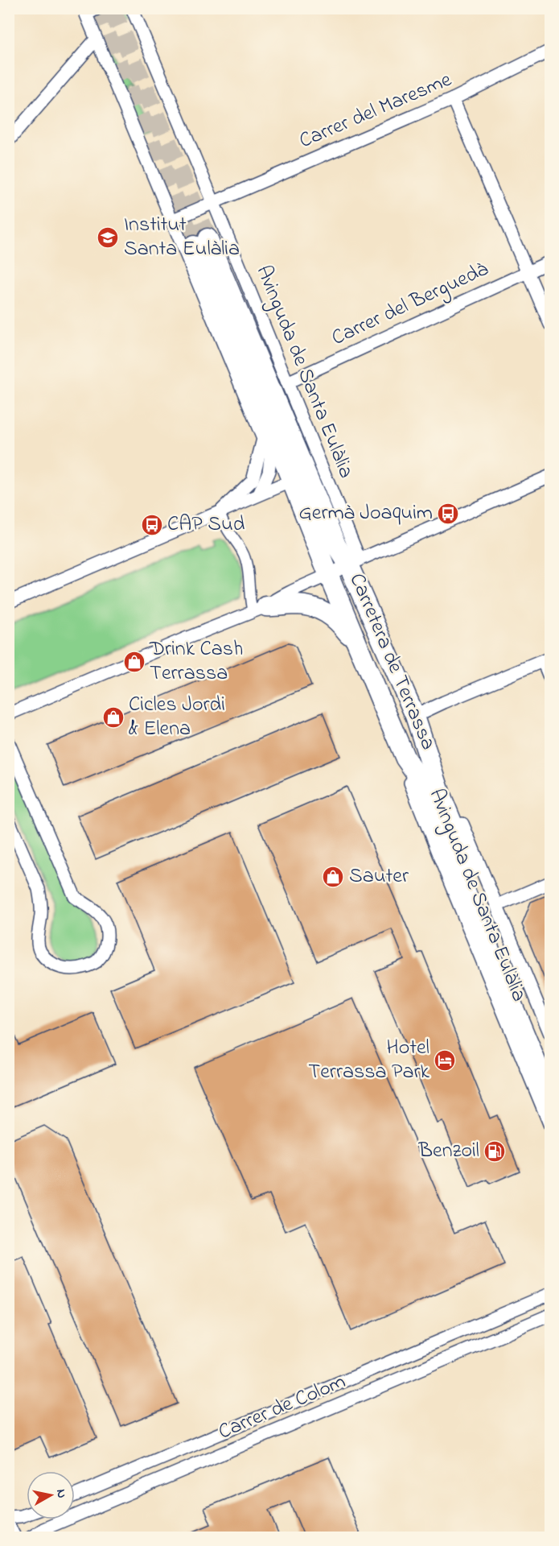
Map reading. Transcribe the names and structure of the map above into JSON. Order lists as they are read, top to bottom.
{
  "streets": {
    "main road": ["Carretera de Terrassa"],
    "street": [
      "Carrer del Maresme",
      "Carrer del Berguedà",
      "Avinguda de Santa Eulàlia",
      "Carrer de Colom"
    ]
  },
  "crossings": [
    ["Carrer del Maresme", "Avinguda de Santa Eulàlia"],
    ["Carrer del Berguedà", "Avinguda de Santa Eulàlia"],
    ["Avinguda de Santa Eulàlia", "Carretera de Terrassa"]
  ],
  "places": {
    "school or university": ["Institut Santa Eulàlia"],
    "bus stop": ["Germà Joaquim", "CAP Sud"],
    "shop": ["Drink Cash Terrassa", "Cicles Jordi & Elena", "Sauter"],
    "hotel": ["Hotel Terrassa Park"],
    "fuel station": ["Benzoil"]
  },
  "north": "right"
}
